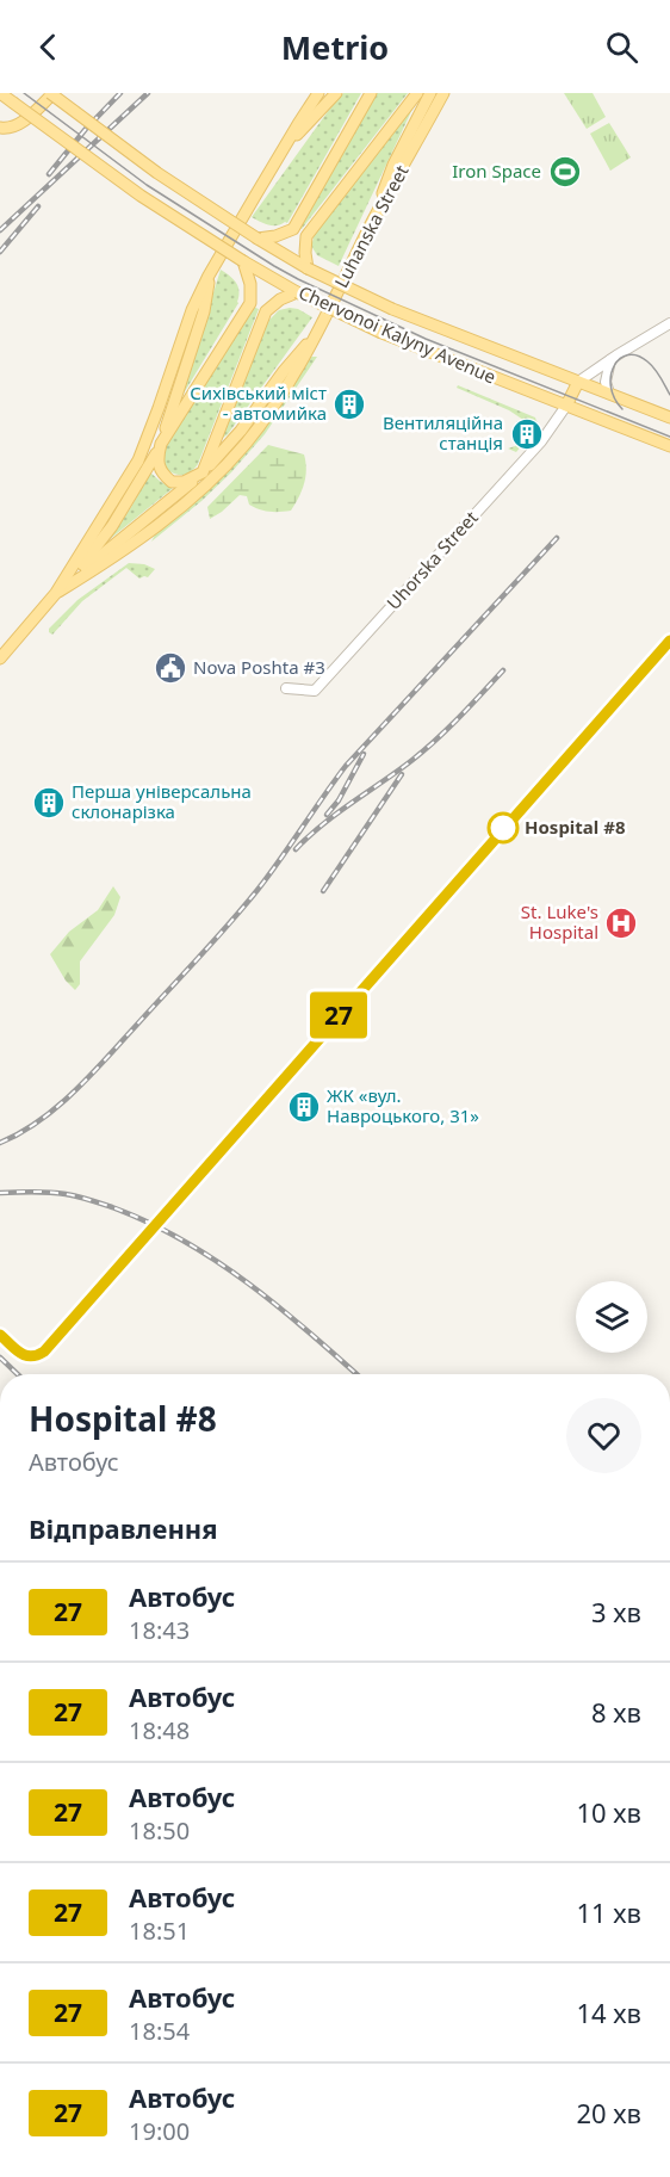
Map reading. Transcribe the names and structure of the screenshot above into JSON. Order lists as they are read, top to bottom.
{
  "streets": {
    "main road": ["Luhanska Street", "Chervonoi Kalyny Avenue"],
    "street": ["Uhorska Street"]
  },
  "crossings": [
    ["Chervonoi Kalyny Avenue", "Uhorska Street"]
  ],
  "places": {
    "sports": ["Iron Space"],
    "building": [
      "Сихівський міст - автомийка",
      "Вентиляційна станція",
      "Перша універсальна склонарізка",
      "ЖК «вул. Навроцького, 31»"
    ],
    "public building": ["Nova Poshta #3"],
    "other": ["Hospital #8"],
    "hospital": ["St. Luke's Hospital"]
  },
  "lines": ["bus line 27"],
  "page": {
    "header": "Metrio",
    "on_map": "27",
    "heading": [
      ["Hospital #8", "Автобус"],
      "Відправлення"
    ],
    "list": [
      {
        "mark": "27",
        "name": "Автобус",
        "note": "18:43",
        "value": "3 хв"
      },
      {
        "mark": "27",
        "name": "Автобус",
        "note": "18:48",
        "value": "8 хв"
      },
      {
        "mark": "27",
        "name": "Автобус",
        "note": "18:50",
        "value": "10 хв"
      },
      {
        "mark": "27",
        "name": "Автобус",
        "note": "18:51",
        "value": "11 хв"
      },
      {
        "mark": "27",
        "name": "Автобус",
        "note": "18:54",
        "value": "14 хв"
      },
      {
        "mark": "27",
        "name": "Автобус",
        "note": "19:00",
        "value": "20 хв"
      }
    ]
  }
}
